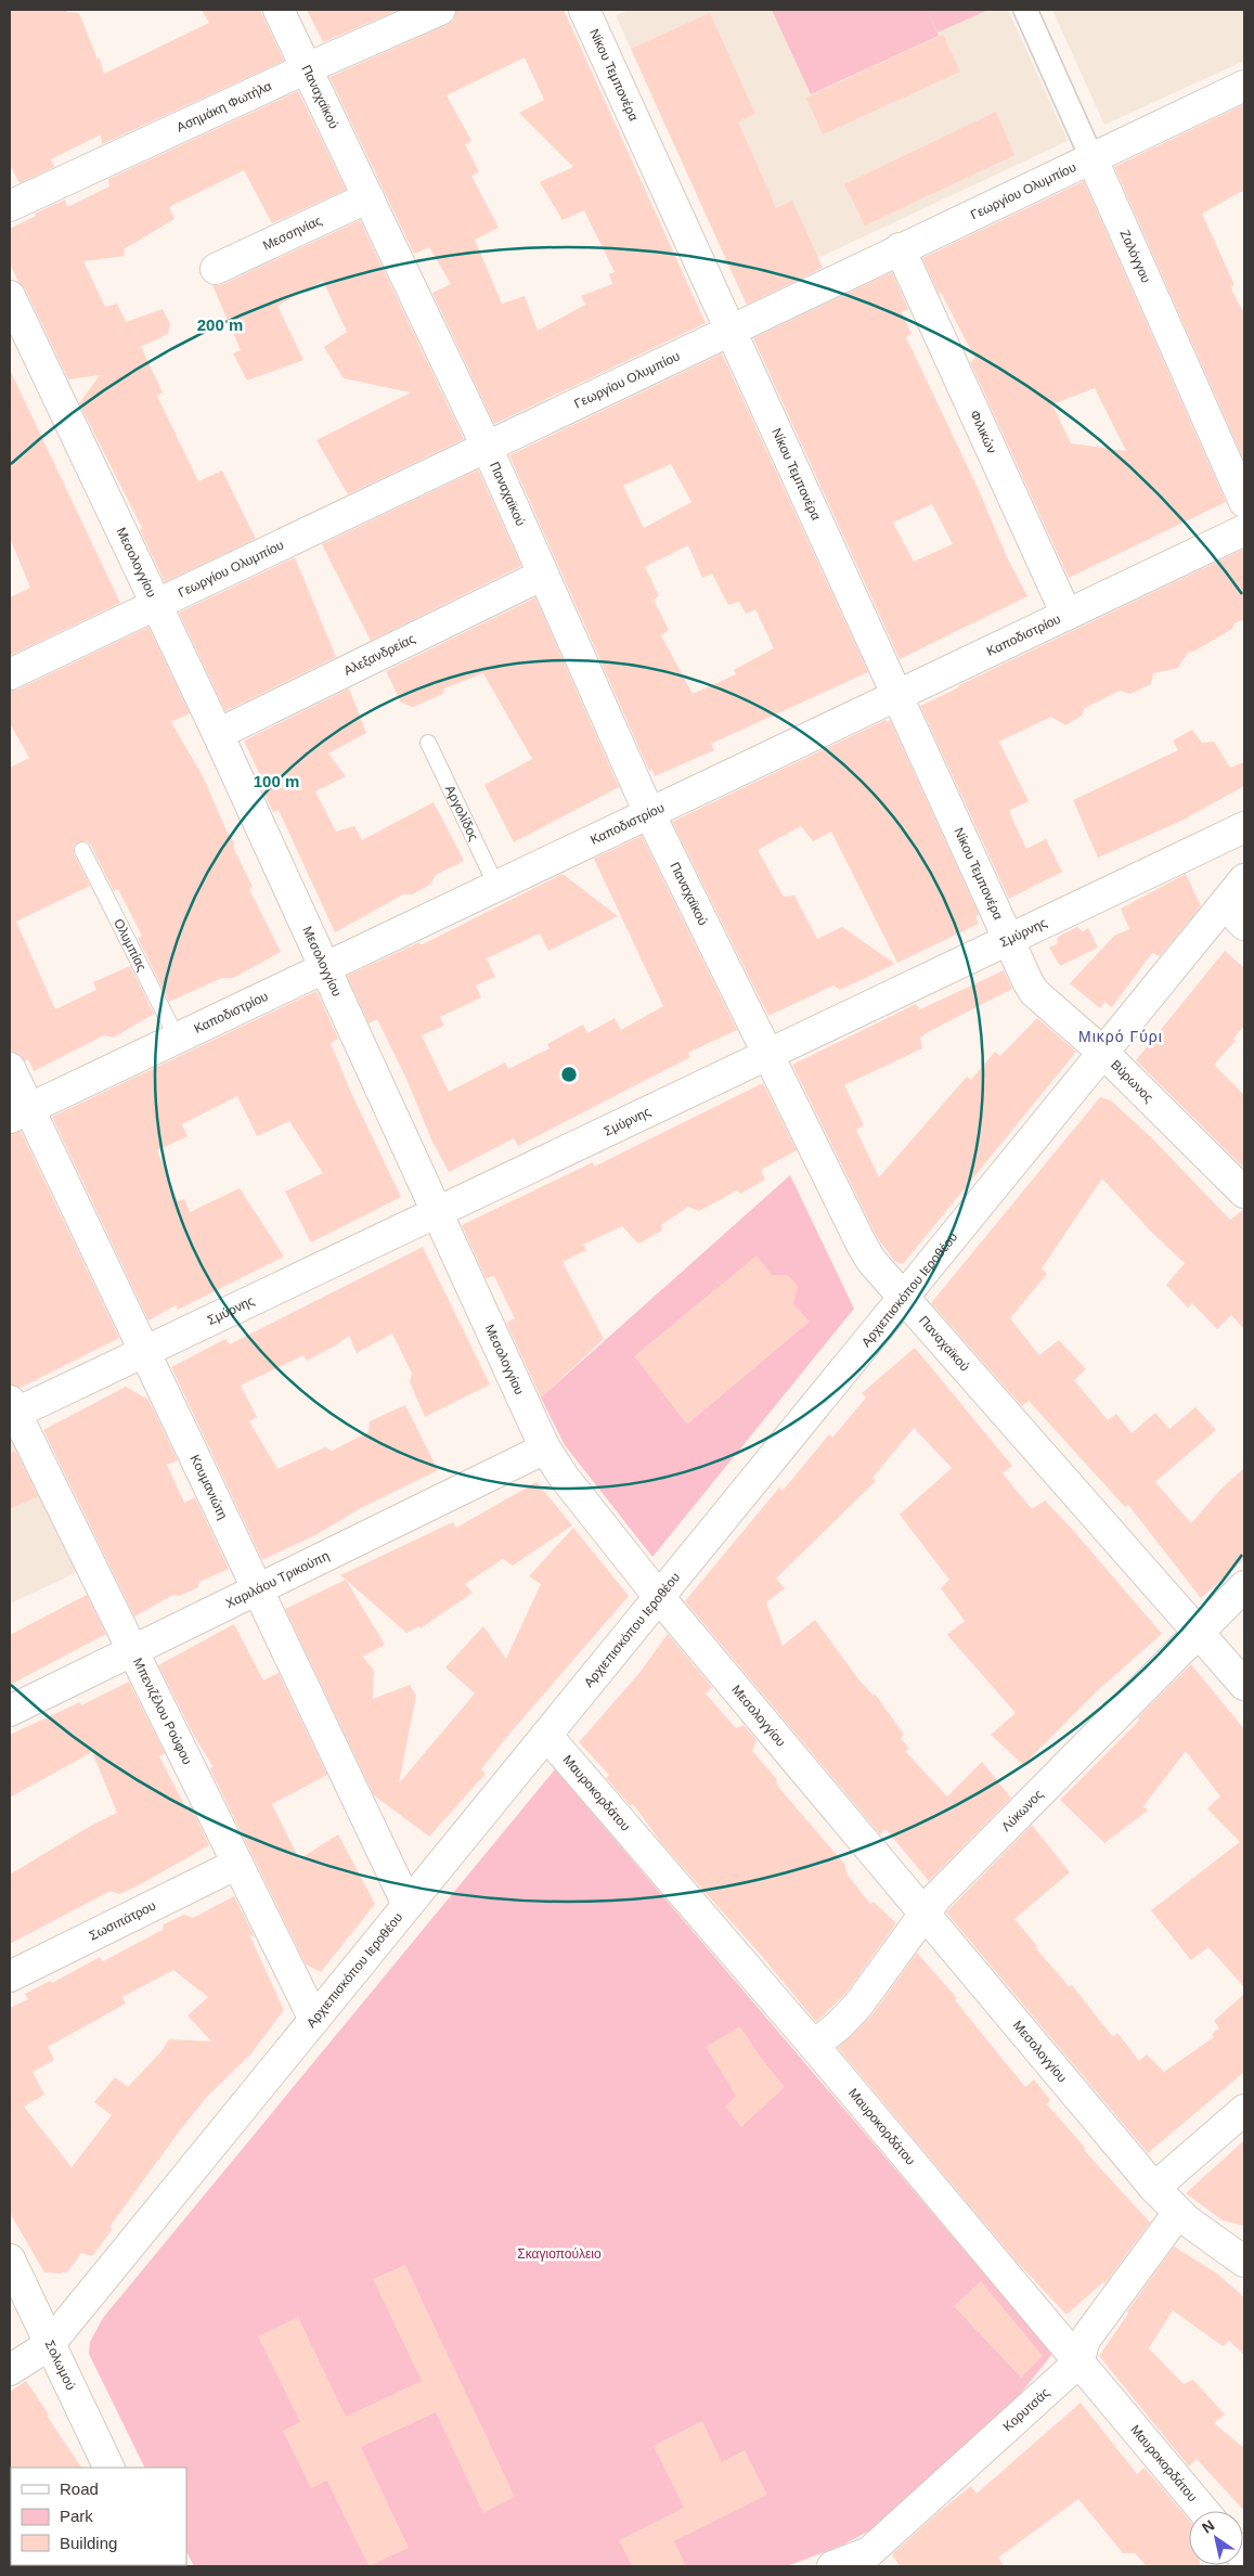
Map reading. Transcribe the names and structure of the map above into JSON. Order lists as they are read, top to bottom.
{
  "streets": {
    "street": [
      "Νίκου Τεμπονέρα",
      "Παναχαϊκού",
      "Ασημάκη Φωτήλα",
      "Γεωργίου Ολυμπίου",
      "Μεσσηνίας",
      "Ζαλόγγου",
      "Φιλικών",
      "Μεσολογγίου",
      "Καποδιστρίου",
      "Αλεξανδρείας",
      "Σμύρνης",
      "Βύρωνος",
      "Αρχιεπισκόπου Ιεροθέου",
      "Κουμανιώτη",
      "Χαριλάου Τρικούπη",
      "Μπενιζέλου Ρούφου",
      "Μαυροκορδάτου",
      "Λύκωνος",
      "Σωσιπάτρου",
      "Σολωμού",
      "Κορυτσάς"
    ],
    "lane": ["Αργολίδος", "Ολυμπίας"]
  },
  "crossings": [
    ["Νίκου Τεμπονέρα", "Γεωργίου Ολυμπίου"],
    ["Νίκου Τεμπονέρα", "Καποδιστρίου"],
    ["Νίκου Τεμπονέρα", "Σμύρνης"],
    ["Νίκου Τεμπονέρα", "Βύρωνος"],
    ["Παναχαϊκού", "Ασημάκη Φωτήλα"],
    ["Παναχαϊκού", "Γεωργίου Ολυμπίου"],
    ["Παναχαϊκού", "Μεσσηνίας"],
    ["Παναχαϊκού", "Καποδιστρίου"],
    ["Παναχαϊκού", "Αλεξανδρείας"],
    ["Παναχαϊκού", "Σμύρνης"],
    ["Παναχαϊκού", "Αρχιεπισκόπου Ιεροθέου"],
    ["Παναχαϊκού", "Λύκωνος"],
    ["Γεωργίου Ολυμπίου", "Ζαλόγγου"],
    ["Γεωργίου Ολυμπίου", "Φιλικών"],
    ["Γεωργίου Ολυμπίου", "Μεσολογγίου"],
    ["Φιλικών", "Καποδιστρίου"],
    ["Μεσολογγίου", "Καποδιστρίου"],
    ["Μεσολογγίου", "Αλεξανδρείας"],
    ["Μεσολογγίου", "Σμύρνης"],
    ["Μεσολογγίου", "Αρχιεπισκόπου Ιεροθέου"],
    ["Μεσολογγίου", "Χαριλάου Τρικούπη"],
    ["Μεσολογγίου", "Λύκωνος"],
    ["Καποδιστρίου", "Αργολίδος"],
    ["Καποδιστρίου", "Ολυμπίας"],
    ["Καποδιστρίου", "Κουμανιώτη"],
    ["Σμύρνης", "Βύρωνος"],
    ["Σμύρνης", "Κουμανιώτη"],
    ["Σμύρνης", "Μπενιζέλου Ρούφου"],
    ["Βύρωνος", "Αρχιεπισκόπου Ιεροθέου"],
    ["Αρχιεπισκόπου Ιεροθέου", "Κουμανιώτη"],
    ["Αρχιεπισκόπου Ιεροθέου", "Μπενιζέλου Ρούφου"],
    ["Αρχιεπισκόπου Ιεροθέου", "Μαυροκορδάτου"],
    ["Αρχιεπισκόπου Ιεροθέου", "Σολωμού"],
    ["Κουμανιώτη", "Χαριλάου Τρικούπη"],
    ["Χαριλάου Τρικούπη", "Μπενιζέλου Ρούφου"],
    ["Μπενιζέλου Ρούφου", "Σωσιπάτρου"],
    ["Μαυροκορδάτου", "Λύκωνος"],
    ["Μαυροκορδάτου", "Κορυτσάς"]
  ],
  "districts": ["Μικρό Γύρι"],
  "parks": ["Σκαγιοπούλειο"],
  "legend": ["Road", "Park", "Building"],
  "north": "top left",
  "rings": ["200 m", "100 m"]
}
